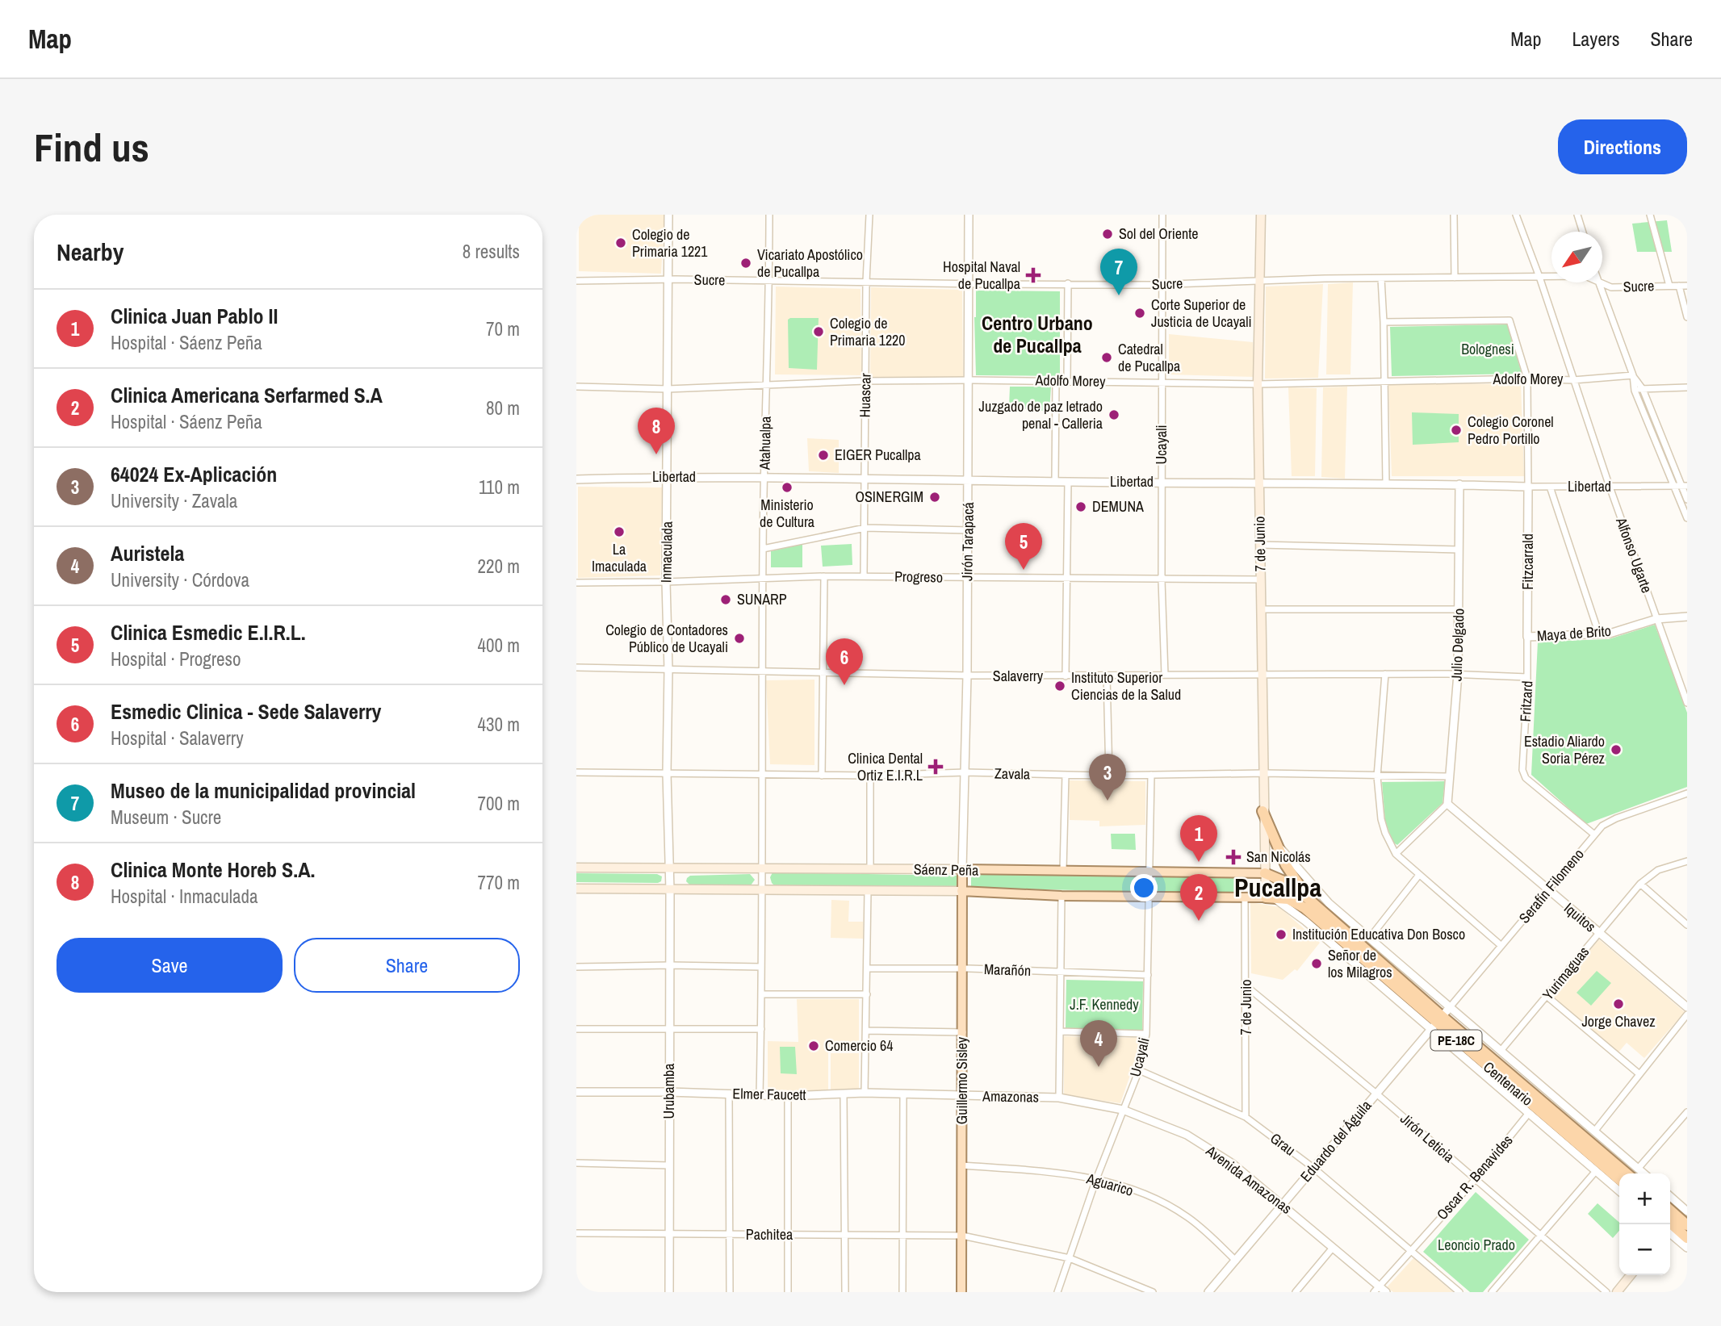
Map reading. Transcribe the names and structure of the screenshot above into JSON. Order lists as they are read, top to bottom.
{
  "streets": {
    "highway": ["Sáenz Peña", "PE-18C", "Centenario"],
    "main road": ["7 de Junio", "Guillermo Sisley"],
    "street": [
      "Sucre",
      "Adolfo Morey",
      "Huascar",
      "Atahualpa",
      "Ucayali",
      "Libertad",
      "Jirón Tarapacá",
      "Inmaculada",
      "Alfonso Ugarte",
      "Fitzcarrald",
      "Progreso",
      "Maya de Brito",
      "Julio Delgado",
      "Salaverry",
      "Fritzard",
      "Zavala",
      "Serafín Filomeno",
      "Iquitos",
      "Marañón",
      "Yurimaguas",
      "Urubamba",
      "Elmer Faucett",
      "Amazonas",
      "Jirón Leticia",
      "Eduardo del Águila",
      "Grau",
      "Oscar R. Benavides",
      "Avenida Amazonas",
      "Aguarico",
      "Pachitea"
    ]
  },
  "crossings": [
    ["Sucre", "Huascar"],
    ["Sucre", "Atahualpa"],
    ["Sucre", "Ucayali"],
    ["Sucre", "Jirón Tarapacá"],
    ["Sucre", "7 de Junio"],
    ["Sucre", "Inmaculada"],
    ["Sucre", "Alfonso Ugarte"],
    ["Adolfo Morey", "Huascar"],
    ["Adolfo Morey", "Atahualpa"],
    ["Adolfo Morey", "Ucayali"],
    ["Adolfo Morey", "Jirón Tarapacá"],
    ["Adolfo Morey", "7 de Junio"],
    ["Adolfo Morey", "Inmaculada"],
    ["Adolfo Morey", "Alfonso Ugarte"],
    ["Huascar", "Libertad"],
    ["Huascar", "Progreso"],
    ["Atahualpa", "Libertad"],
    ["Atahualpa", "Progreso"],
    ["Atahualpa", "Salaverry"],
    ["Atahualpa", "Zavala"],
    ["Atahualpa", "Sáenz Peña"],
    ["Atahualpa", "Elmer Faucett"],
    ["Ucayali", "Libertad"],
    ["Ucayali", "Progreso"],
    ["Ucayali", "Salaverry"],
    ["Ucayali", "Zavala"],
    ["Ucayali", "Sáenz Peña"],
    ["Ucayali", "Marañón"],
    ["Ucayali", "Grau"],
    ["Ucayali", "Avenida Amazonas"],
    ["Ucayali", "Aguarico"],
    ["Ucayali", "Pachitea"],
    ["Libertad", "Jirón Tarapacá"],
    ["Libertad", "7 de Junio"],
    ["Libertad", "Inmaculada"],
    ["Libertad", "Alfonso Ugarte"],
    ["Libertad", "Fitzcarrald"],
    ["Libertad", "Julio Delgado"],
    ["Jirón Tarapacá", "Progreso"],
    ["Jirón Tarapacá", "Salaverry"],
    ["Jirón Tarapacá", "Zavala"],
    ["Jirón Tarapacá", "Sáenz Peña"],
    ["Jirón Tarapacá", "Guillermo Sisley"],
    ["7 de Junio", "Progreso"],
    ["7 de Junio", "Salaverry"],
    ["7 de Junio", "Zavala"],
    ["7 de Junio", "Sáenz Peña"],
    ["7 de Junio", "Jirón Leticia"],
    ["7 de Junio", "Grau"],
    ["Inmaculada", "Progreso"],
    ["Inmaculada", "Salaverry"],
    ["Inmaculada", "Zavala"],
    ["Inmaculada", "Sáenz Peña"],
    ["Inmaculada", "Urubamba"],
    ["Alfonso Ugarte", "Maya de Brito"],
    ["Fitzcarrald", "Maya de Brito"],
    ["Fitzcarrald", "Fritzard"],
    ["Maya de Brito", "Fritzard"],
    ["Julio Delgado", "Salaverry"],
    ["Julio Delgado", "Zavala"],
    ["Julio Delgado", "Iquitos"],
    ["Salaverry", "Fritzard"],
    ["Fritzard", "Serafín Filomeno"],
    ["Sáenz Peña", "Guillermo Sisley"],
    ["Sáenz Peña", "Centenario"],
    ["Sáenz Peña", "Urubamba"],
    ["Serafín Filomeno", "Iquitos"],
    ["Serafín Filomeno", "Centenario"],
    ["Serafín Filomeno", "Eduardo del Águila"],
    ["Iquitos", "Yurimaguas"],
    ["Marañón", "Guillermo Sisley"],
    ["Guillermo Sisley", "Elmer Faucett"],
    ["Guillermo Sisley", "Amazonas"],
    ["Guillermo Sisley", "Aguarico"],
    ["Guillermo Sisley", "Pachitea"],
    ["Centenario", "Eduardo del Águila"],
    ["Urubamba", "Elmer Faucett"],
    ["Urubamba", "Pachitea"],
    ["Elmer Faucett", "Amazonas"],
    ["Amazonas", "Avenida Amazonas"],
    ["Jirón Leticia", "Eduardo del Águila"],
    ["Jirón Leticia", "Oscar R. Benavides"],
    ["Eduardo del Águila", "Grau"],
    ["Eduardo del Águila", "Avenida Amazonas"],
    ["Eduardo del Águila", "Aguarico"],
    ["Grau", "Oscar R. Benavides"],
    ["Oscar R. Benavides", "Avenida Amazonas"]
  ],
  "districts": ["Centro Urbano de Pucallpa", "Pucallpa"],
  "parks": ["Bolognesi", "J.F. Kennedy", "Leoncio Prado"],
  "places": {
    "other": [
      "Sol del Oriente",
      "Colegio de Primaria 1221",
      "Vicariato Apostólico de Pucallpa",
      "Corte Superior de Justicia de Ucayali",
      "Colegio de Primaria 1220",
      "Catedral de Pucallpa",
      "Juzgado de paz letrado penal - Calleria",
      "Colegio Coronel Pedro Portillo",
      "EIGER Pucallpa",
      "Ministerio de Cultura",
      "OSINERGIM",
      "DEMUNA",
      "La Imaculada",
      "SUNARP",
      "Colegio de Contadores Público de Ucayali",
      "Instituto Superior Ciencias de la Salud",
      "Estadio Aliardo Soria Pérez",
      "Institución Educativa Don Bosco",
      "Señor de los Milagros",
      "Jorge Chavez",
      "Comercio 64"
    ],
    "health": ["Hospital Naval de Pucallpa", "Clinica Dental Ortiz E.I.R.L", "San Nicolás"]
  },
  "north": "bottom left",
  "page": {
    "header": "Map",
    "nav": ["Map", "Layers", "Share"],
    "buttons": [
      "Directions",
      ["Save", "Share"]
    ],
    "title": "Find us",
    "heading": ["Nearby", "8 results"],
    "pins": [
      "7",
      "8",
      "5",
      "6",
      "3",
      "1",
      "2",
      "4"
    ],
    "list": [
      {
        "mark": "1",
        "name": "Clinica Juan Pablo II",
        "note": "Hospital · Sáenz Peña",
        "value": "70 m"
      },
      {
        "mark": "2",
        "name": "Clinica Americana Serfarmed S.A",
        "note": "Hospital · Sáenz Peña",
        "value": "80 m"
      },
      {
        "mark": "3",
        "name": "64024 Ex-Aplicación",
        "note": "University · Zavala",
        "value": "110 m"
      },
      {
        "mark": "4",
        "name": "Auristela",
        "note": "University · Córdova",
        "value": "220 m"
      },
      {
        "mark": "5",
        "name": "Clinica Esmedic E.I.R.L.",
        "note": "Hospital · Progreso",
        "value": "400 m"
      },
      {
        "mark": "6",
        "name": "Esmedic Clinica - Sede Salaverry",
        "note": "Hospital · Salaverry",
        "value": "430 m"
      },
      {
        "mark": "7",
        "name": "Museo de la municipalidad provincial",
        "note": "Museum · Sucre",
        "value": "700 m"
      },
      {
        "mark": "8",
        "name": "Clinica Monte Horeb S.A.",
        "note": "Hospital · Inmaculada",
        "value": "770 m"
      }
    ],
    "map_buttons": ["+", "−"]
  }
}
